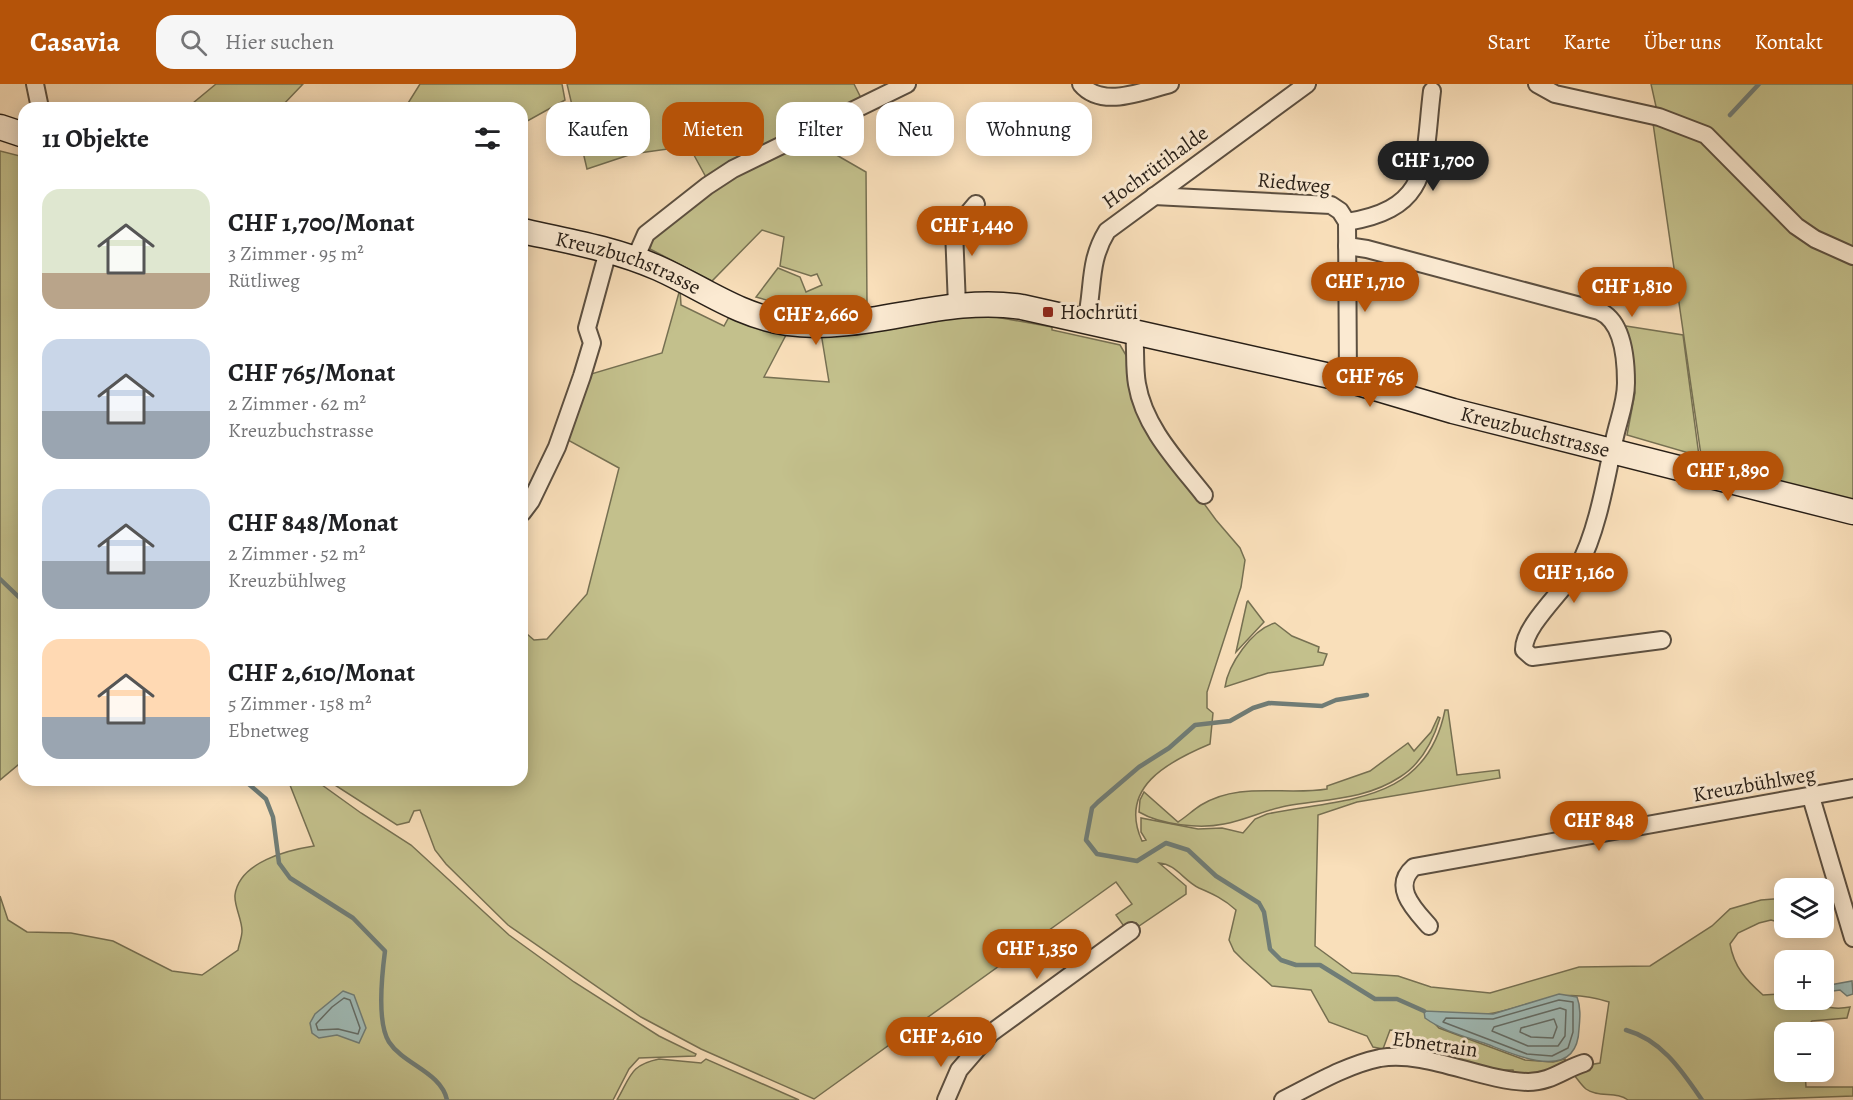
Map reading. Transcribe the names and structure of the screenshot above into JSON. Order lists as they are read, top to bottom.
{
  "streets": {
    "street": [
      "Hochrütihalde",
      "Riedweg",
      "Kreuzbuchstrasse",
      "Kreuzbühlweg",
      "Ebnetrain"
    ]
  },
  "crossings": [
    ["Hochrütihalde", "Riedweg"],
    ["Hochrütihalde", "Kreuzbuchstrasse"],
    ["Riedweg", "Kreuzbuchstrasse"]
  ],
  "places": {
    "transit": ["Hochrüti"]
  },
  "page": {
    "header": "Casavia",
    "search": "Hier suchen",
    "nav": [
      "Start",
      "Karte",
      "Über uns",
      "Kontakt"
    ],
    "chip": [
      "Kaufen",
      "Mieten",
      "Filter",
      "Neu",
      "Wohnung"
    ],
    "heading": "11 Objekte",
    "price": [
      "CHF 1,700",
      "CHF 1,440",
      "CHF 1,710",
      "CHF 1,810",
      "CHF 2,660",
      "CHF 765",
      "CHF 1,890",
      "CHF 1,160",
      "CHF 848",
      "CHF 1,350",
      "CHF 2,610"
    ],
    "list": [
      {
        "name": "CHF 1,700/Monat",
        "note": "3 Zimmer · 95 m² · Rütliweg"
      },
      {
        "name": "CHF 765/Monat",
        "note": "2 Zimmer · 62 m² · Kreuzbuchstrasse"
      },
      {
        "name": "CHF 848/Monat",
        "note": "2 Zimmer · 52 m² · Kreuzbühlweg"
      },
      {
        "name": "CHF 2,610/Monat",
        "note": "5 Zimmer · 158 m² · Ebnetweg"
      }
    ],
    "map_buttons": ["+", "−"]
  }
}
